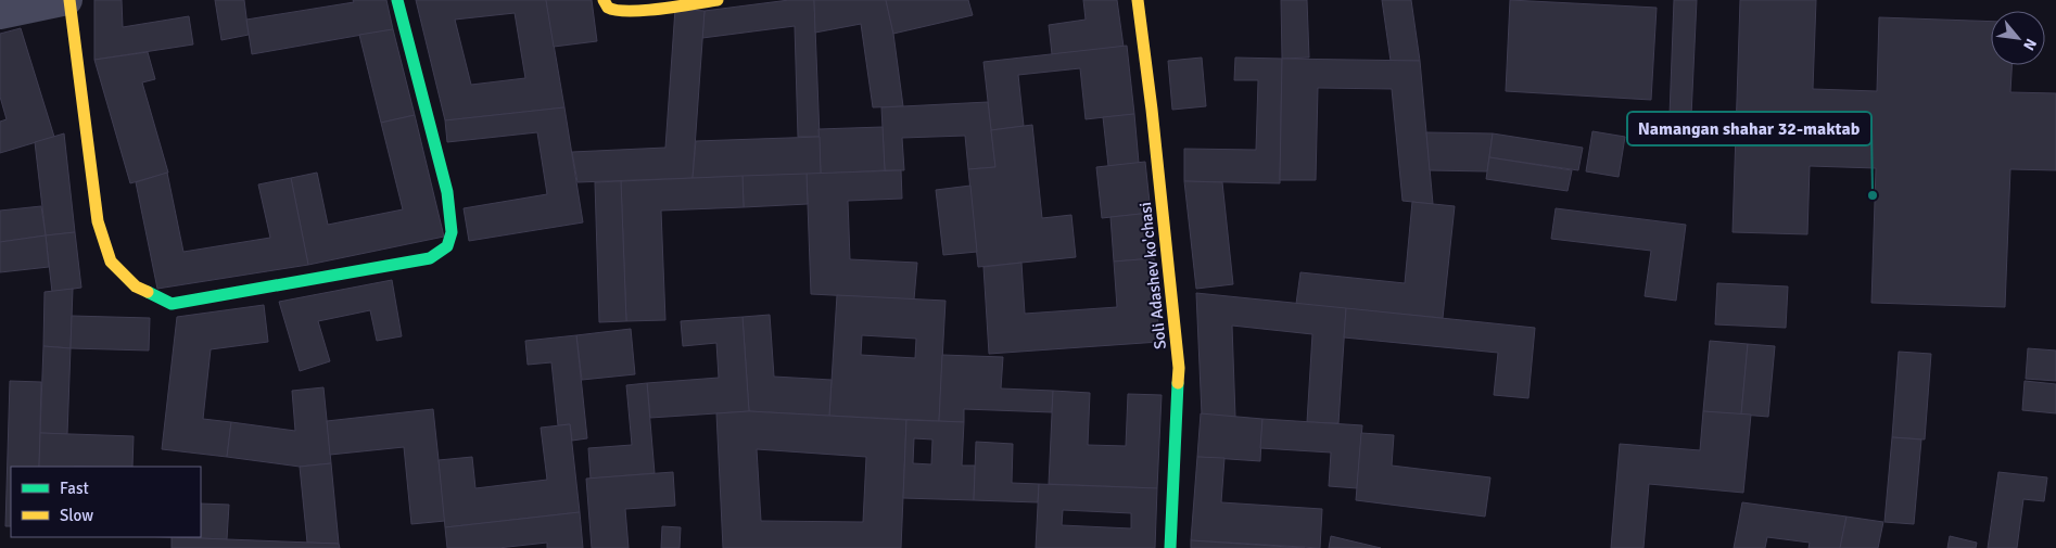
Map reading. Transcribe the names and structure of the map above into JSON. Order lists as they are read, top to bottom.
{
  "streets": {
    "street": ["Soli Adashev ko'chasi"]
  },
  "places": ["Namangan shahar 32-maktab"],
  "legend": ["Fast", "Slow"],
  "north": "bottom right"
}
